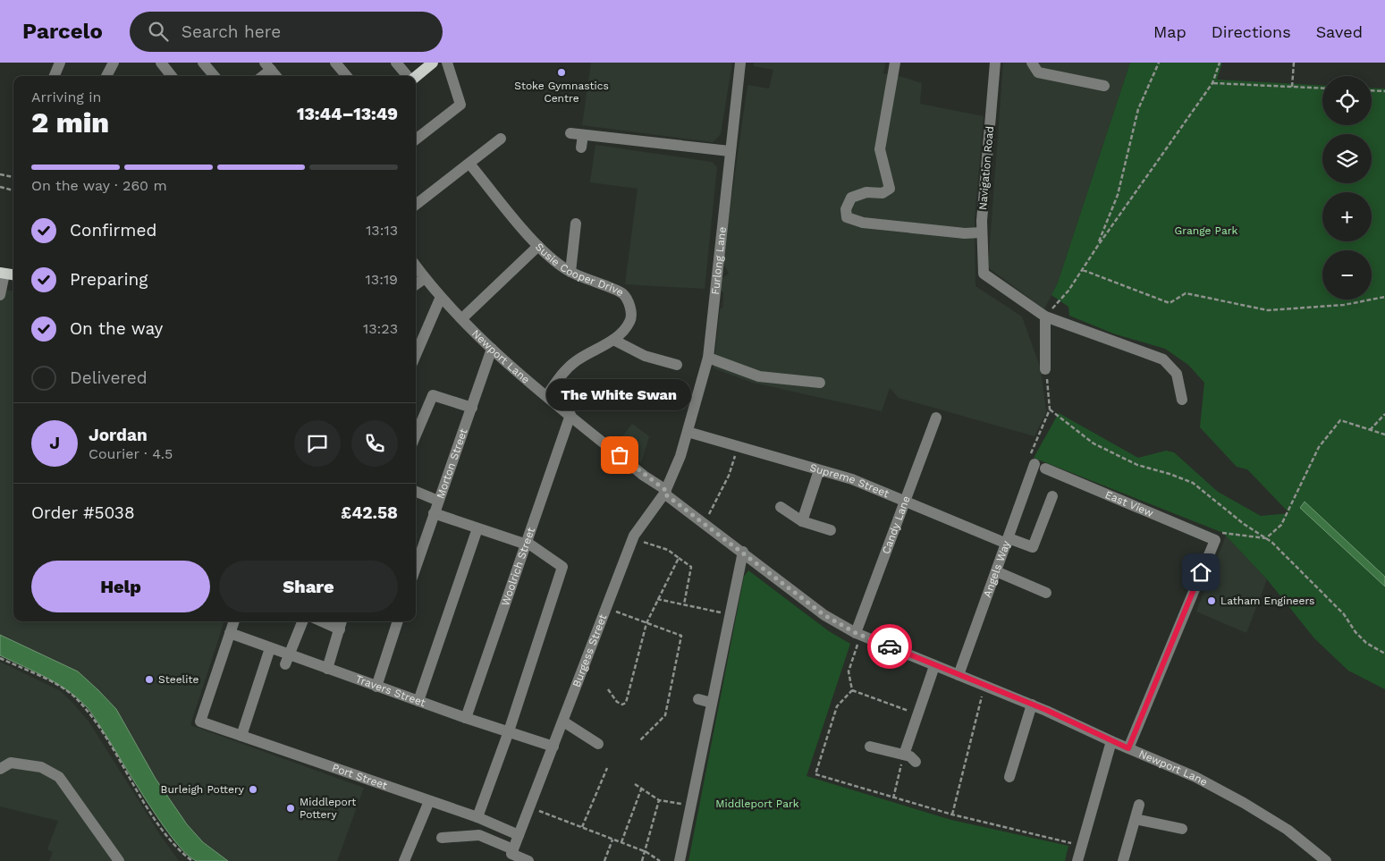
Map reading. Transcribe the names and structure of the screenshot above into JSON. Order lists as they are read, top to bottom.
{
  "streets": {
    "street": [
      "Navigation Road",
      "Furlong Lane",
      "Susie Cooper Drive",
      "Newport Lane",
      "Morton Street",
      "Supreme Street",
      "East View",
      "Candy Lane",
      "Woolrich Street",
      "Angels Way",
      "Burgess Street",
      "Travers Street",
      "Port Street"
    ]
  },
  "crossings": [
    ["Furlong Lane", "Supreme Street"],
    ["Furlong Lane", "Burgess Street"],
    ["Susie Cooper Drive", "Newport Lane"],
    ["Newport Lane", "Morton Street"],
    ["Newport Lane", "Candy Lane"],
    ["Newport Lane", "Woolrich Street"],
    ["Newport Lane", "Angels Way"],
    ["Newport Lane", "Burgess Street"],
    ["Supreme Street", "Candy Lane"],
    ["Supreme Street", "Angels Way"],
    ["East View", "Angels Way"],
    ["Woolrich Street", "Travers Street"],
    ["Burgess Street", "Travers Street"],
    ["Burgess Street", "Port Street"],
    ["Travers Street", "Port Street"]
  ],
  "parks": ["Grange Park", "Middleport Park"],
  "places": [
    "Stoke Gymnastics Centre",
    "The White Swan",
    "Latham Engineers",
    "Steelite",
    "Burleigh Pottery",
    "Middleport Pottery"
  ],
  "page": {
    "header": "Parcelo",
    "search": "Search here",
    "nav": ["Map", "Directions", "Saved"],
    "map_buttons": ["+", "−"],
    "heading": ["2 min", "Arriving in", "13:44–13:49"],
    "panel": [
      "Jordan",
      "Courier · 4.5",
      "Order #5038",
      "£42.58"
    ],
    "bar": "On the way · 260 m",
    "list": [
      ["Confirmed", "13:13"],
      ["Preparing", "13:19"],
      ["On the way", "13:23"],
      "Delivered"
    ],
    "bubble": "The White Swan",
    "round": "J",
    "buttons": ["Help", "Share"]
  }
}
